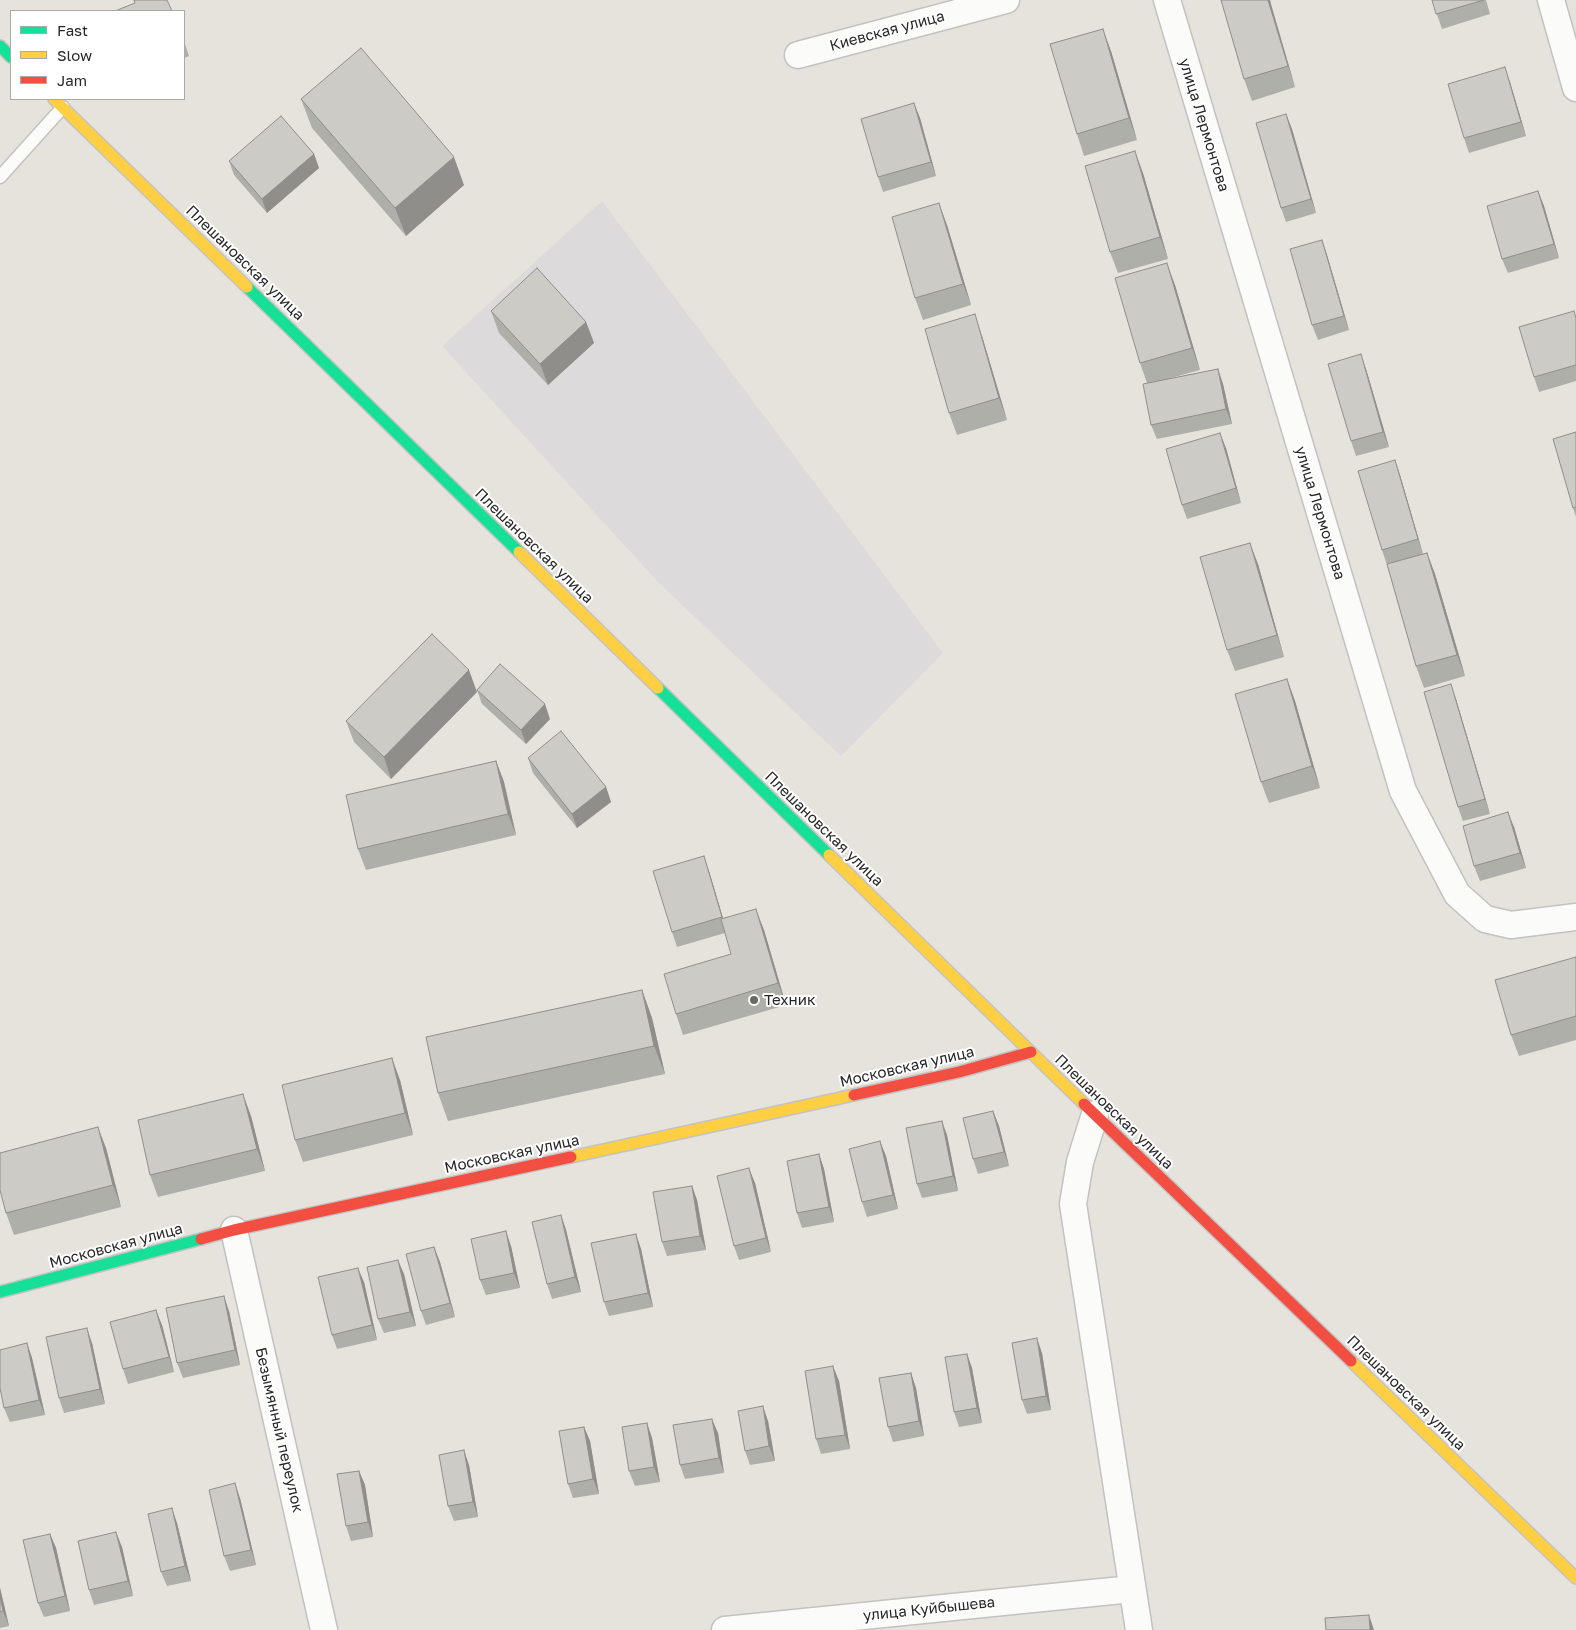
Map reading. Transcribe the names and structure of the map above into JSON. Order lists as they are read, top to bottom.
{
  "streets": {
    "main road": ["Плешановская улица", "Московская улица"],
    "street": [
      "Киевская улица",
      "улица Лермонтова",
      "Безымянный переулок",
      "улица Куйбышева"
    ]
  },
  "crossings": [
    ["Плешановская улица", "Московская улица"],
    ["Московская улица", "Безымянный переулок"]
  ],
  "places": ["Техник"],
  "legend": ["Fast", "Slow", "Jam"]
}
